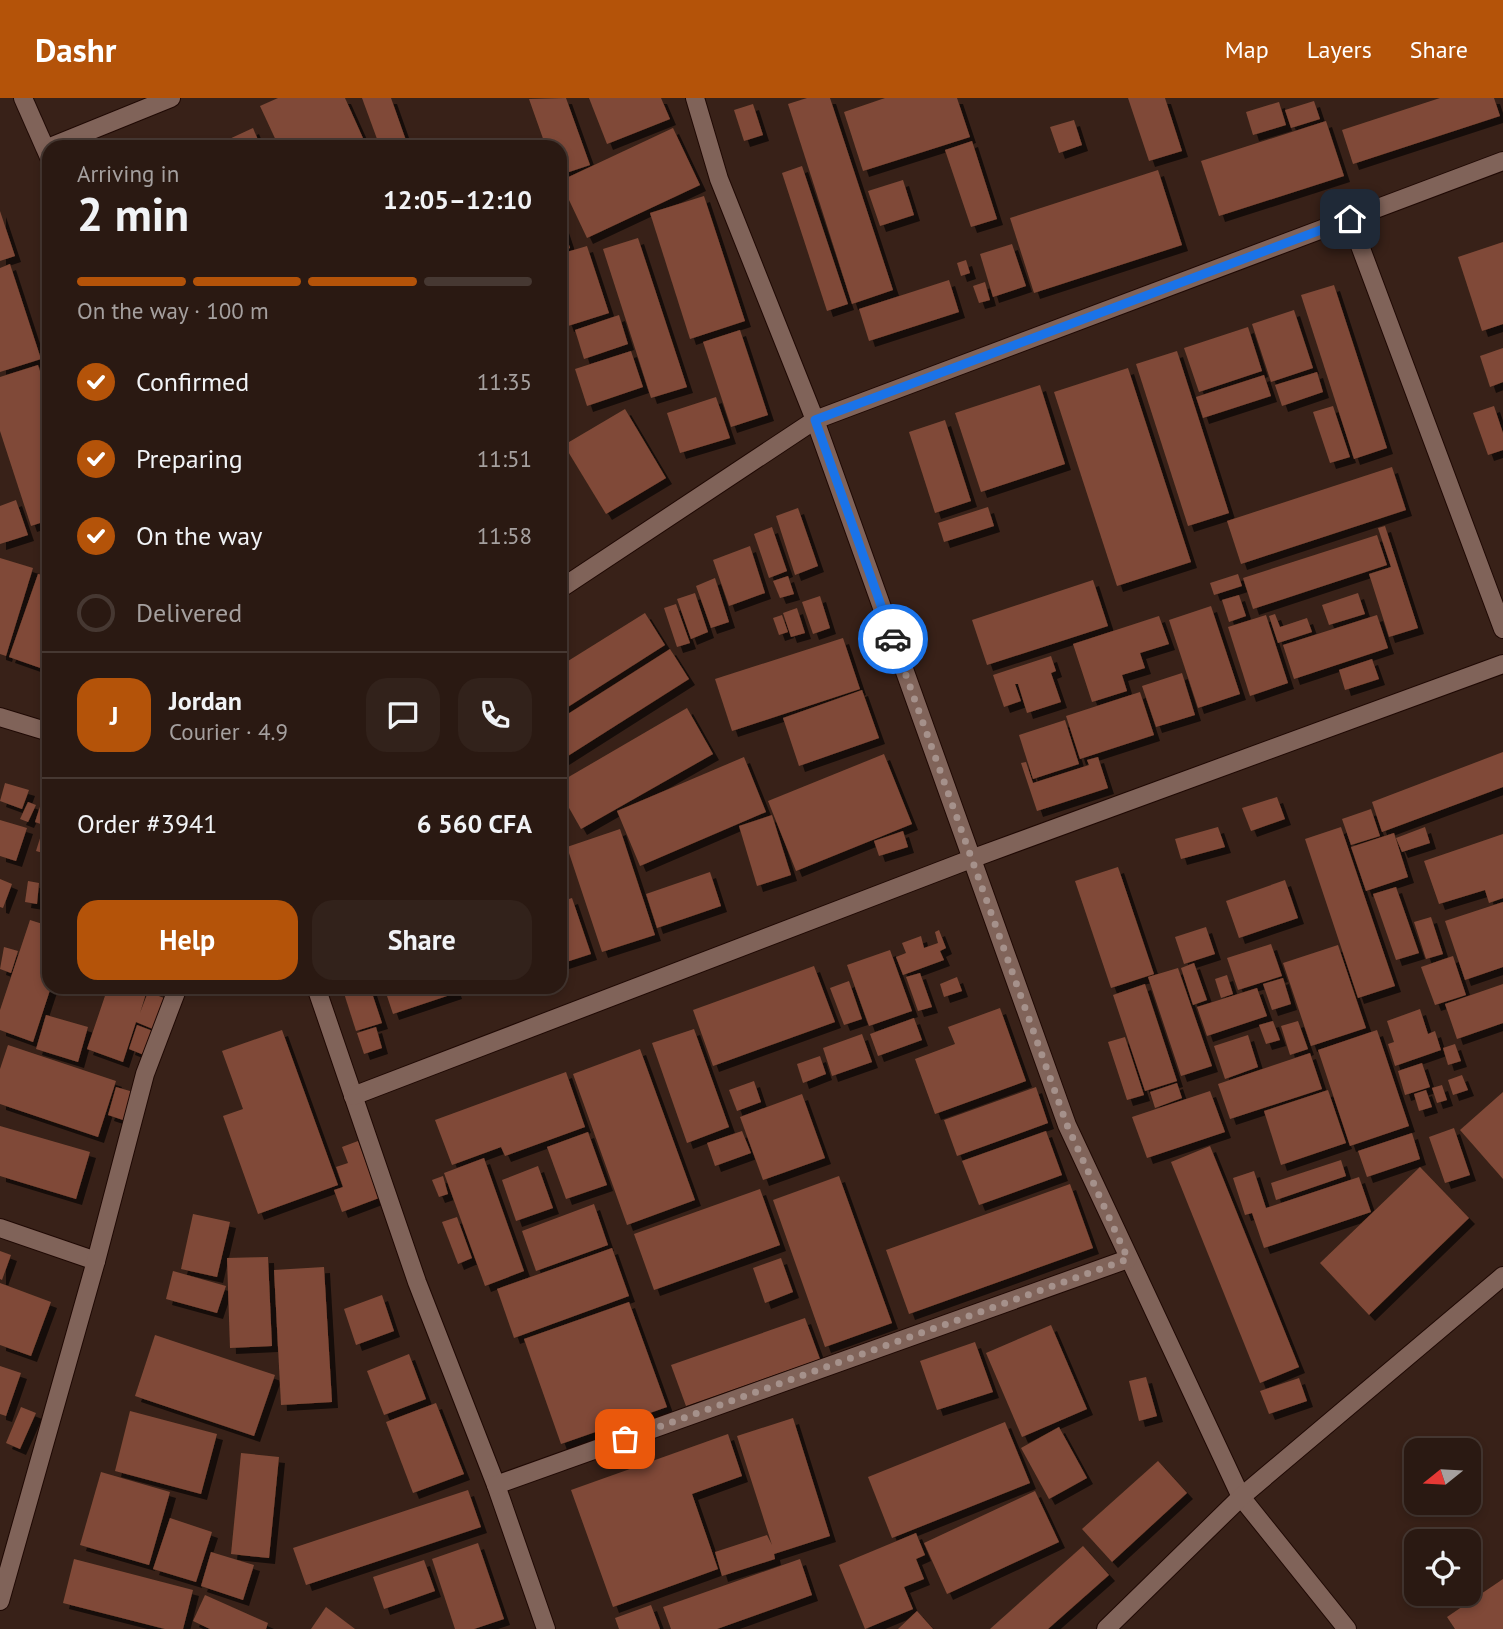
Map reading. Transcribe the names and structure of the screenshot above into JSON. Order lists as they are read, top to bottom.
{
  "north": "left",
  "page": {
    "header": "Dashr",
    "nav": ["Map", "Layers", "Share"],
    "heading": ["2 min", "Arriving in", "12:05–12:10"],
    "panel": [
      "Jordan",
      "Courier · 4.9",
      "Order #3941",
      "6 560 CFA"
    ],
    "bar": "On the way · 100 m",
    "list": [
      ["Confirmed", "11:35"],
      ["Preparing", "11:51"],
      ["On the way", "11:58"],
      "Delivered"
    ],
    "round": "J",
    "buttons": ["Help", "Share"]
  }
}
